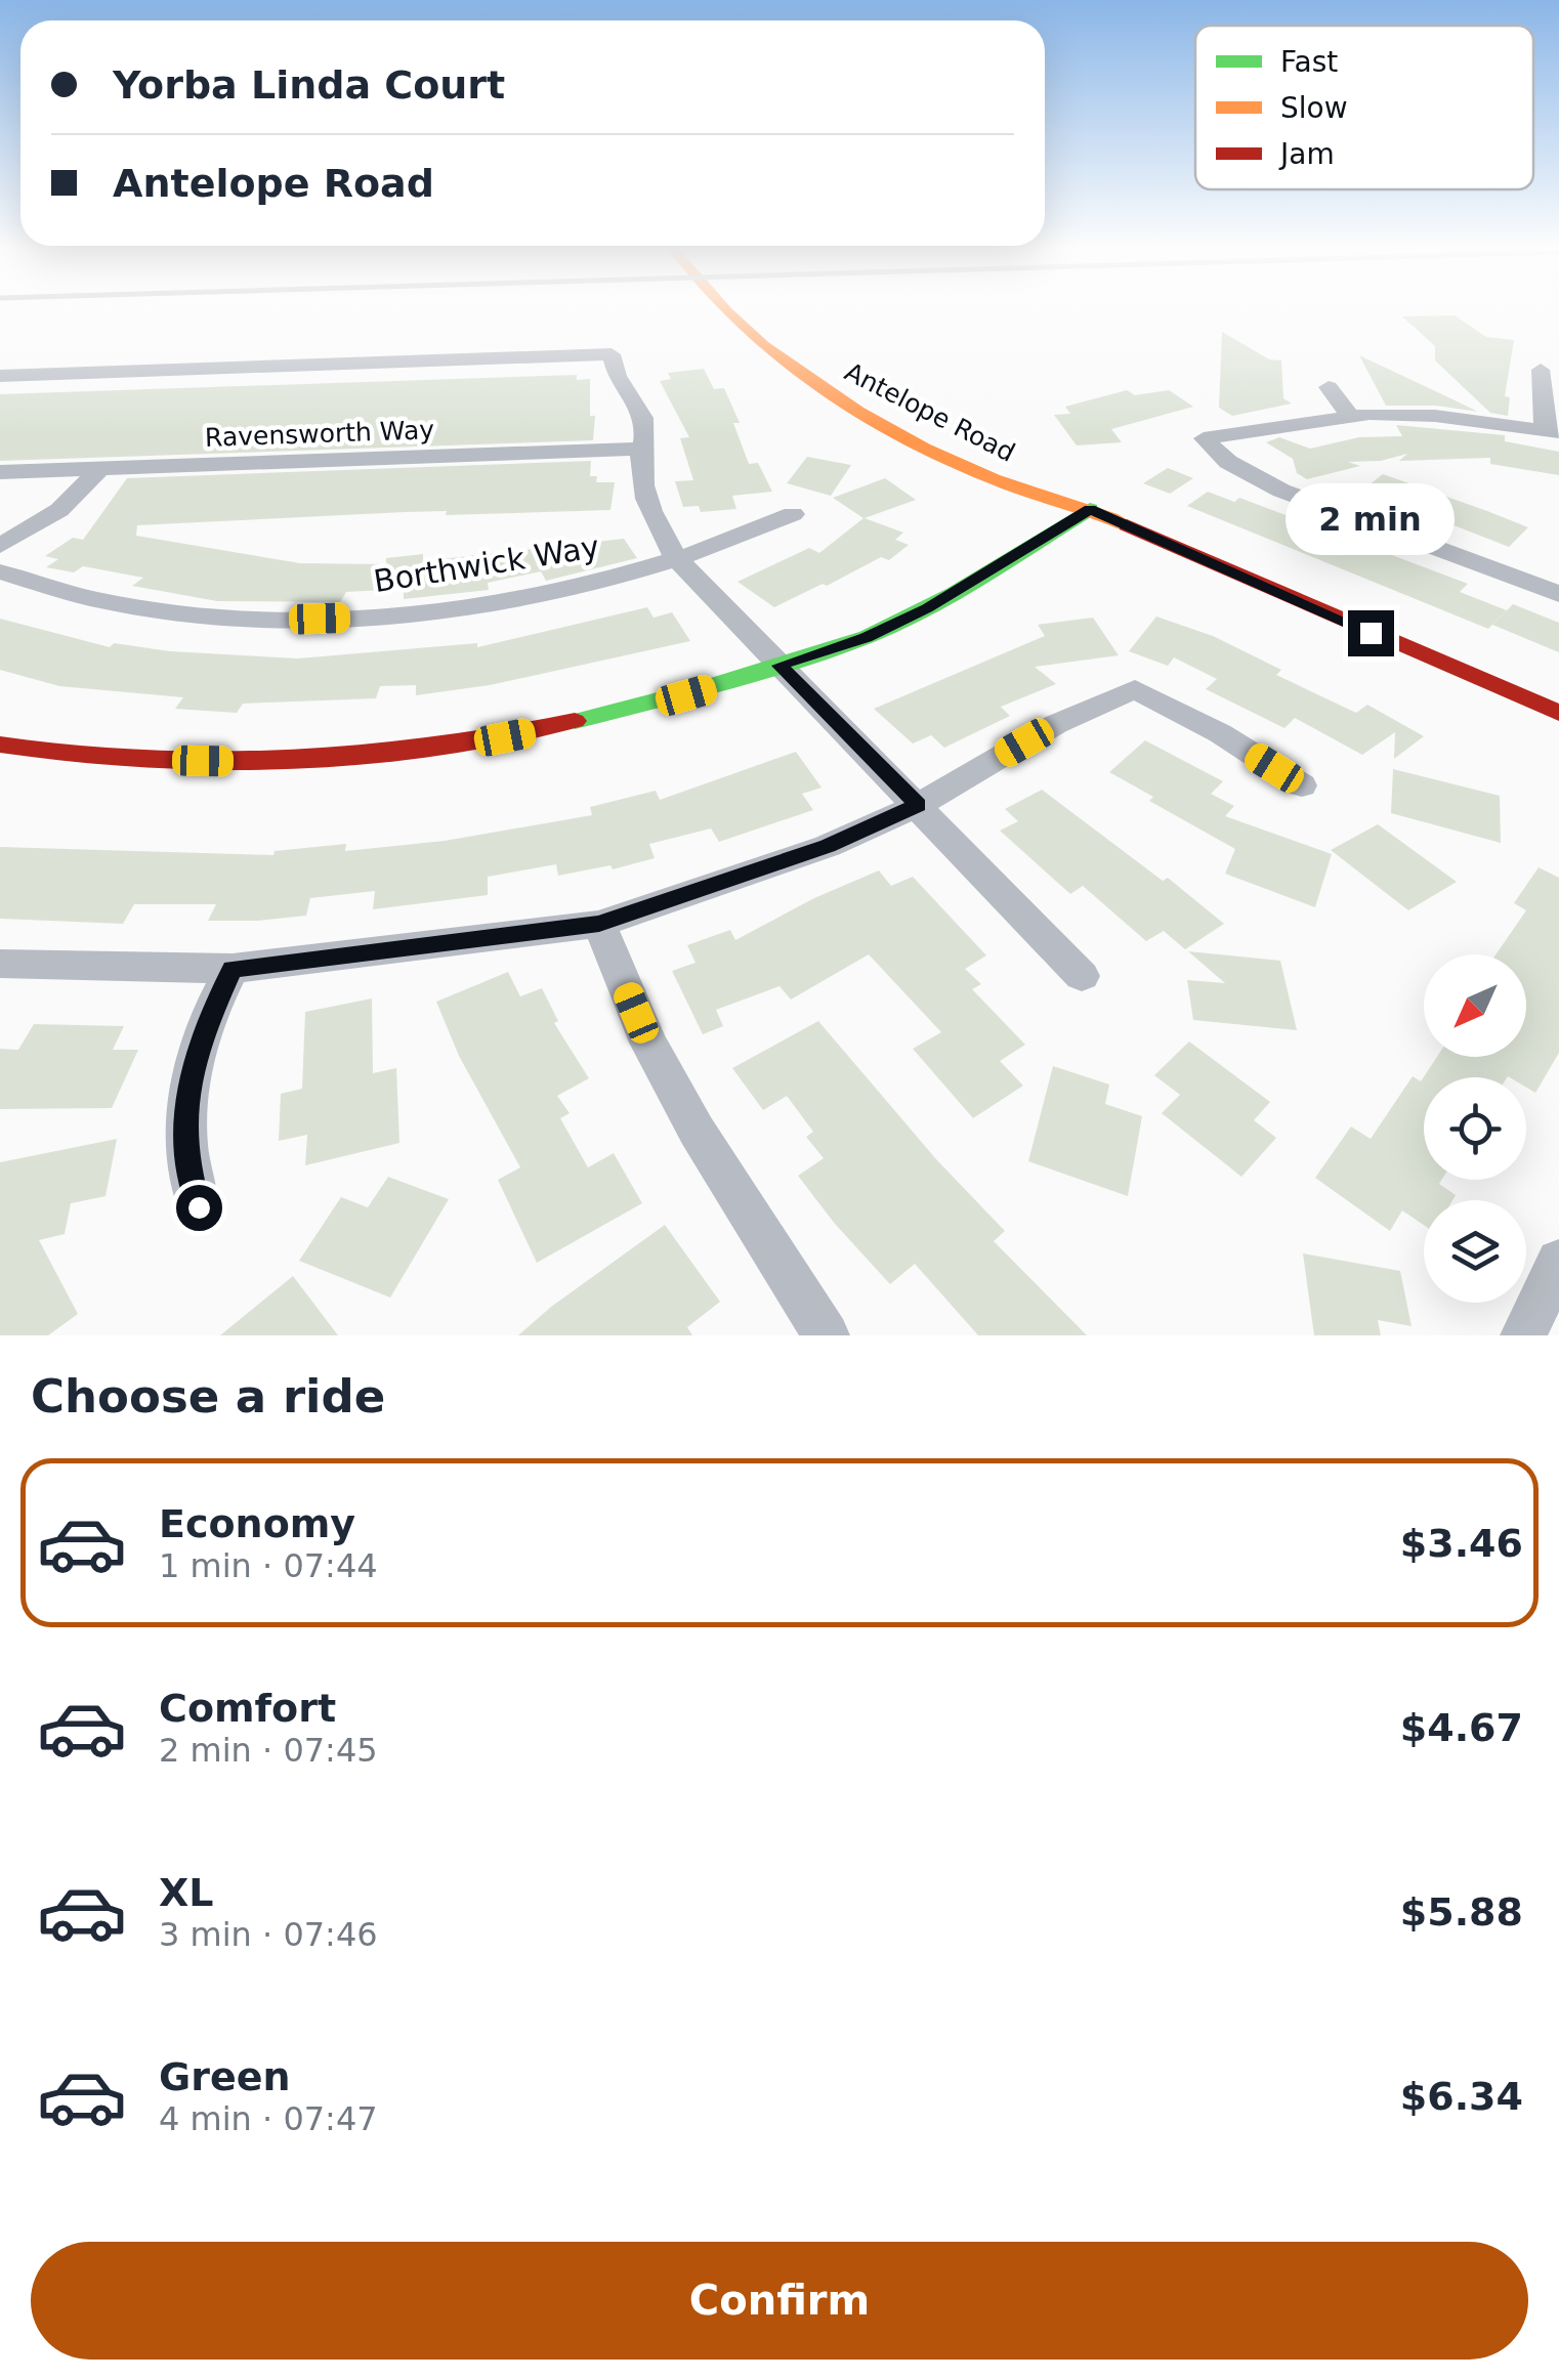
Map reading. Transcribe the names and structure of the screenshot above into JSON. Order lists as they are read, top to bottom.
{
  "streets": {
    "main road": ["Antelope Road"],
    "street": ["Ravensworth Way", "Borthwick Way"]
  },
  "legend": ["Fast", "Slow", "Jam"],
  "north": "bottom left",
  "page": {
    "banner": ["Yorba Linda Court", "Antelope Road"],
    "bubble": "2 min",
    "heading": "Choose a ride",
    "list": [
      {
        "name": "Economy",
        "note": "1 min · 07:44",
        "value": "$3.46"
      },
      {
        "name": "Comfort",
        "note": "2 min · 07:45",
        "value": "$4.67"
      },
      {
        "name": "XL",
        "note": "3 min · 07:46",
        "value": "$5.88"
      },
      {
        "name": "Green",
        "note": "4 min · 07:47",
        "value": "$6.34"
      }
    ],
    "buttons": "Confirm"
  }
}
